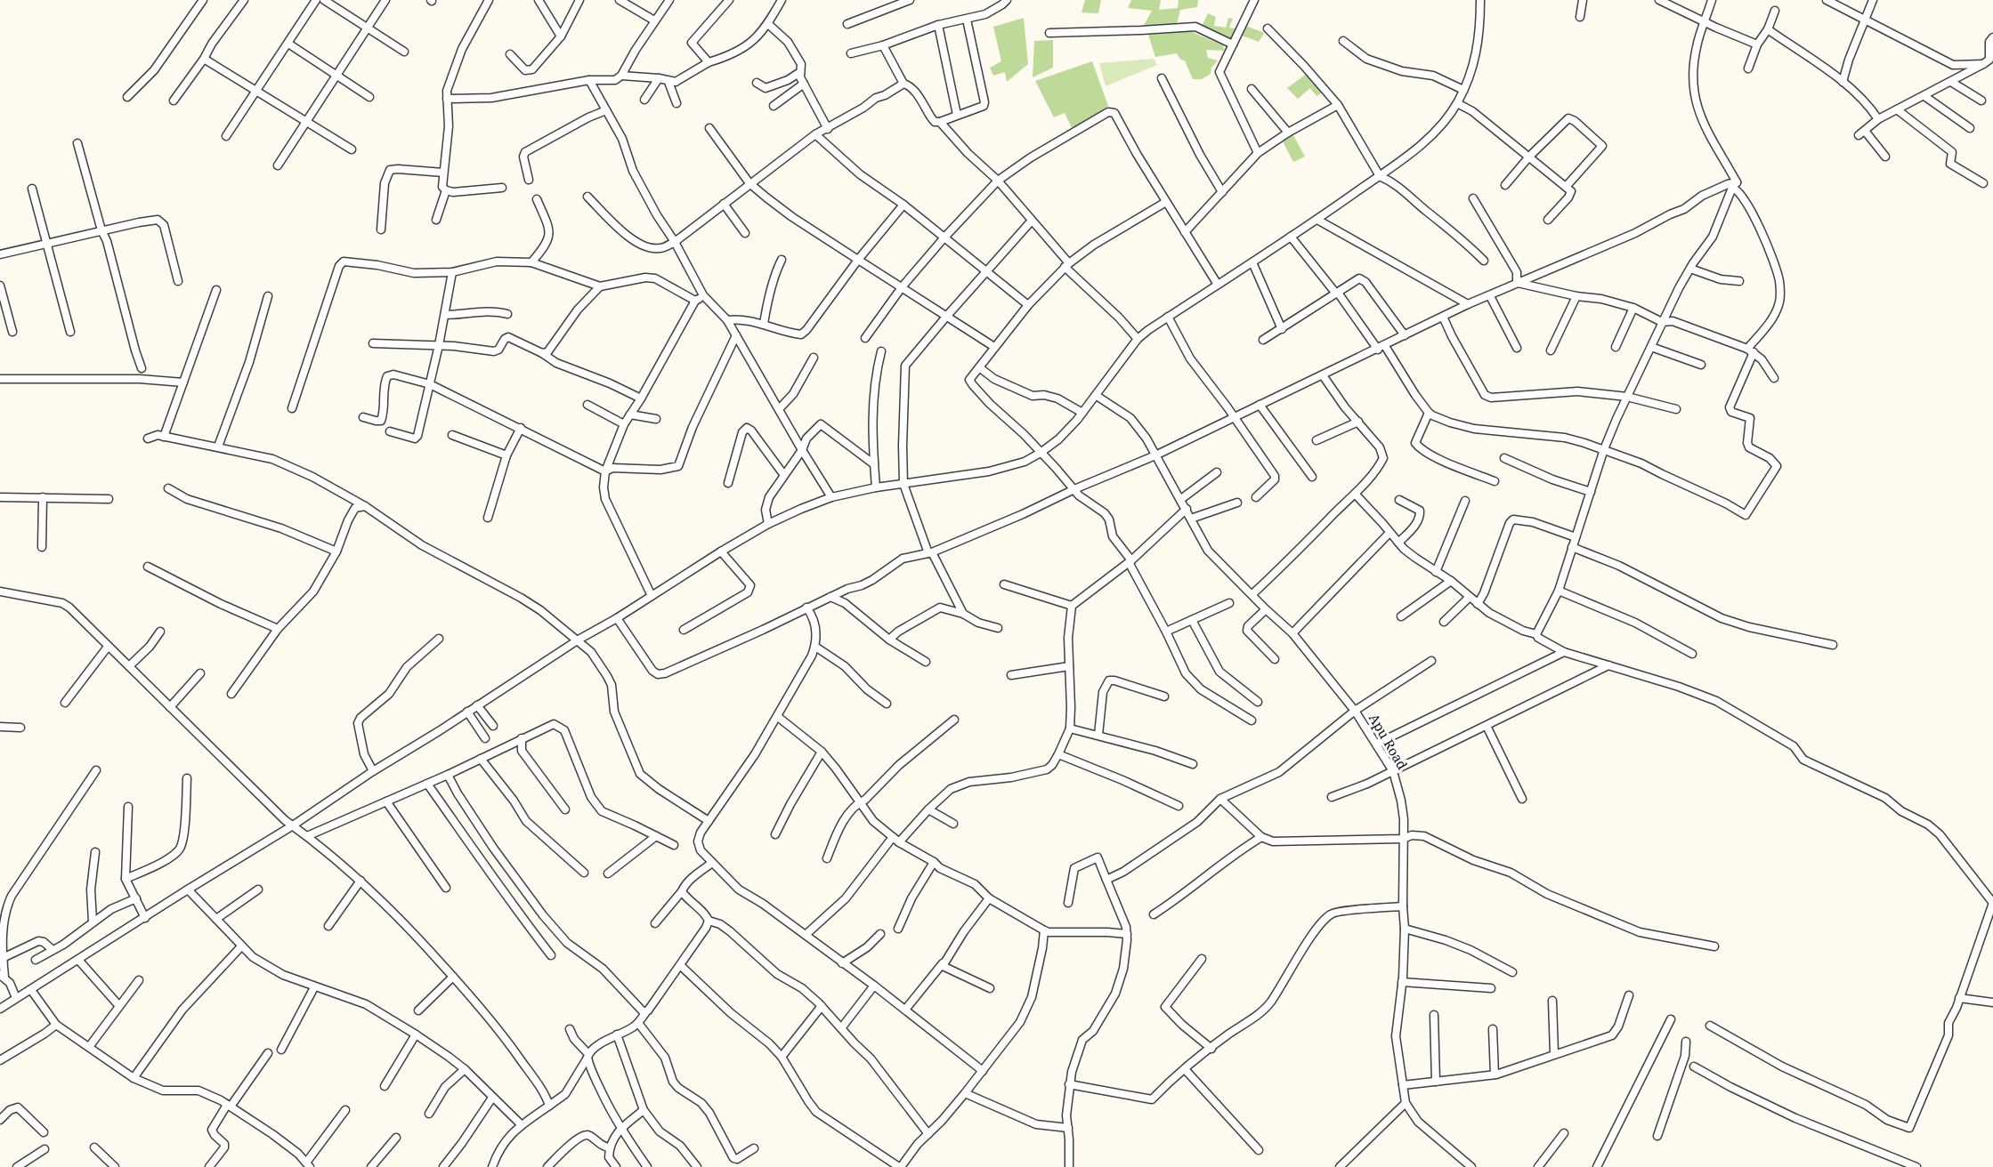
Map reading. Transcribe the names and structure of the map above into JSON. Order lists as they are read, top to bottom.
{
  "streets": {
    "street": ["Apu Road"]
  }
}
